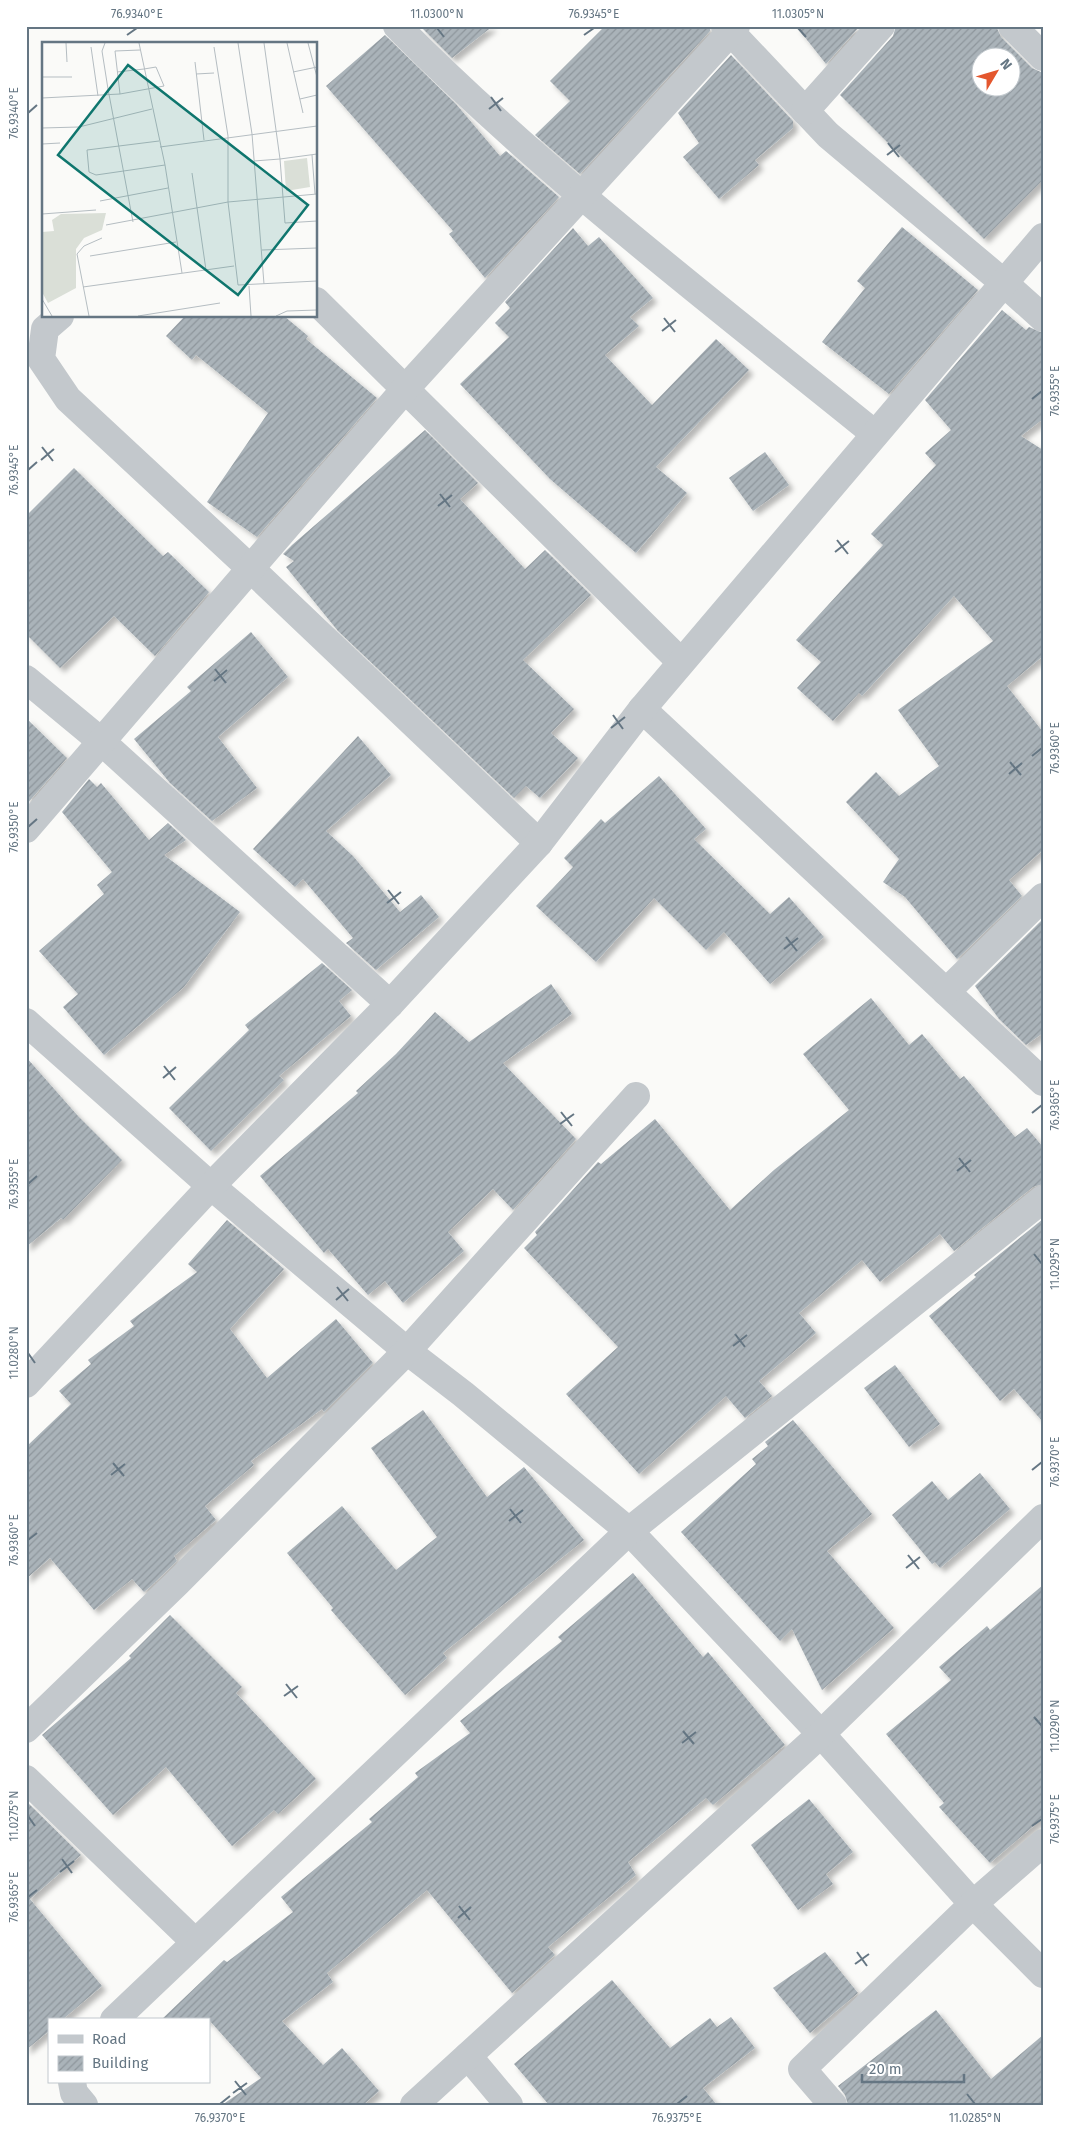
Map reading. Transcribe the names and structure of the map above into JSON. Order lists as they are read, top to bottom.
{
  "legend": ["Road", "Building"],
  "scale_bar": "20 m",
  "north": "top right",
  "coordinates": [
    "76.9340°E",
    "11.0300°N",
    "76.9345°E",
    "11.0305°N",
    "76.9355°E",
    "76.9360°E",
    "76.9350°E",
    "76.9365°E",
    "11.0295°N",
    "11.0280°N",
    "76.9370°E",
    "11.0290°N",
    "11.0275°N",
    "76.9375°E",
    "11.0285°N"
  ]
}
